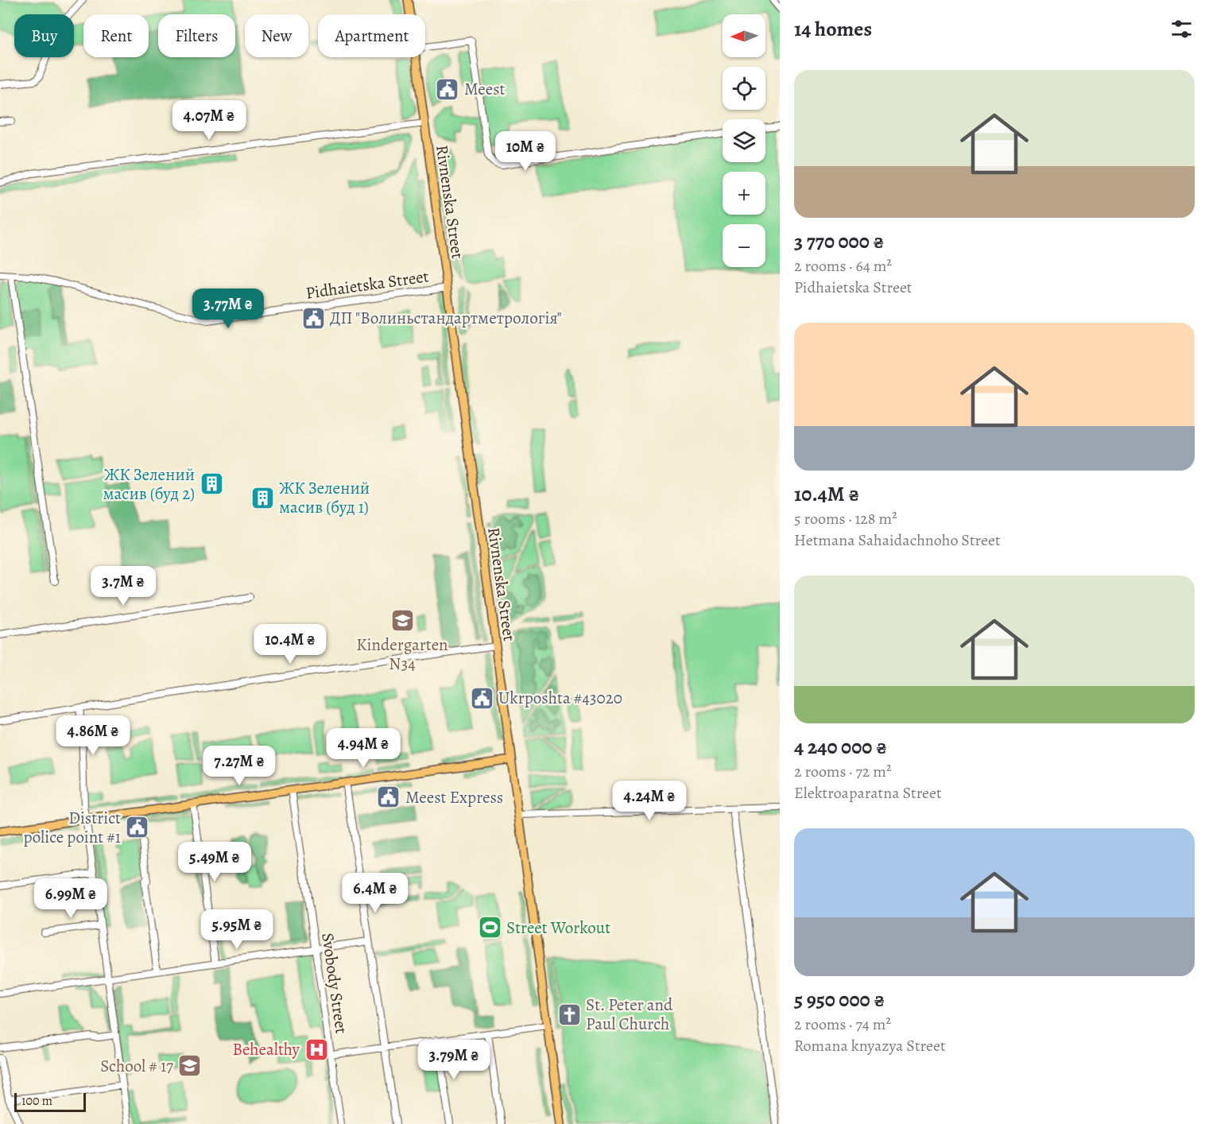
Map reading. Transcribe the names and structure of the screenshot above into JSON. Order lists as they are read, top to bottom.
{
  "streets": {
    "main road": ["Rivnenska Street"],
    "street": ["Pidhaietska Street", "Svobody Street"]
  },
  "crossings": [
    ["Rivnenska Street", "Pidhaietska Street"]
  ],
  "places": {
    "public building": [
      "Meest",
      "ДП \"Волиньстандартметрологія\"",
      "Ukrposhta #43020",
      "Meest Express",
      "District police point #1"
    ],
    "building": ["ЖК Зелений масив (буд 2)", "ЖК Зелений масив (буд 1)"],
    "school or university": ["Kindergarten N34", "School # 17"],
    "sports": ["Street Workout"],
    "church": ["St. Peter and Paul Church"],
    "hospital": ["Behealthy"]
  },
  "scale_bar": "100 m",
  "north": "left",
  "page": {
    "heading": "14 homes",
    "map_buttons": ["+", "−"],
    "chip": [
      "Buy",
      "Rent",
      "Filters",
      "New",
      "Apartment"
    ],
    "list": [
      {
        "name": "3 770 000 ₴",
        "note": "2 rooms · 64 m² · Pidhaietska Street"
      },
      {
        "name": "10.4M ₴",
        "note": "5 rooms · 128 m² · Hetmana Sahaidachnoho Street"
      },
      {
        "name": "4 240 000 ₴",
        "note": "2 rooms · 72 m² · Elektroaparatna Street"
      },
      {
        "name": "5 950 000 ₴",
        "note": "2 rooms · 74 m² · Romana knyazya Street"
      }
    ],
    "price": [
      "4.07M ₴",
      "10M ₴",
      "3.77M ₴",
      "3.7M ₴",
      "10.4M ₴",
      "4.86M ₴",
      "4.94M ₴",
      "7.27M ₴",
      "4.24M ₴",
      "5.49M ₴",
      "6.4M ₴",
      "6.99M ₴",
      "5.95M ₴",
      "3.79M ₴"
    ],
    "scale": "100 m"
  }
}
